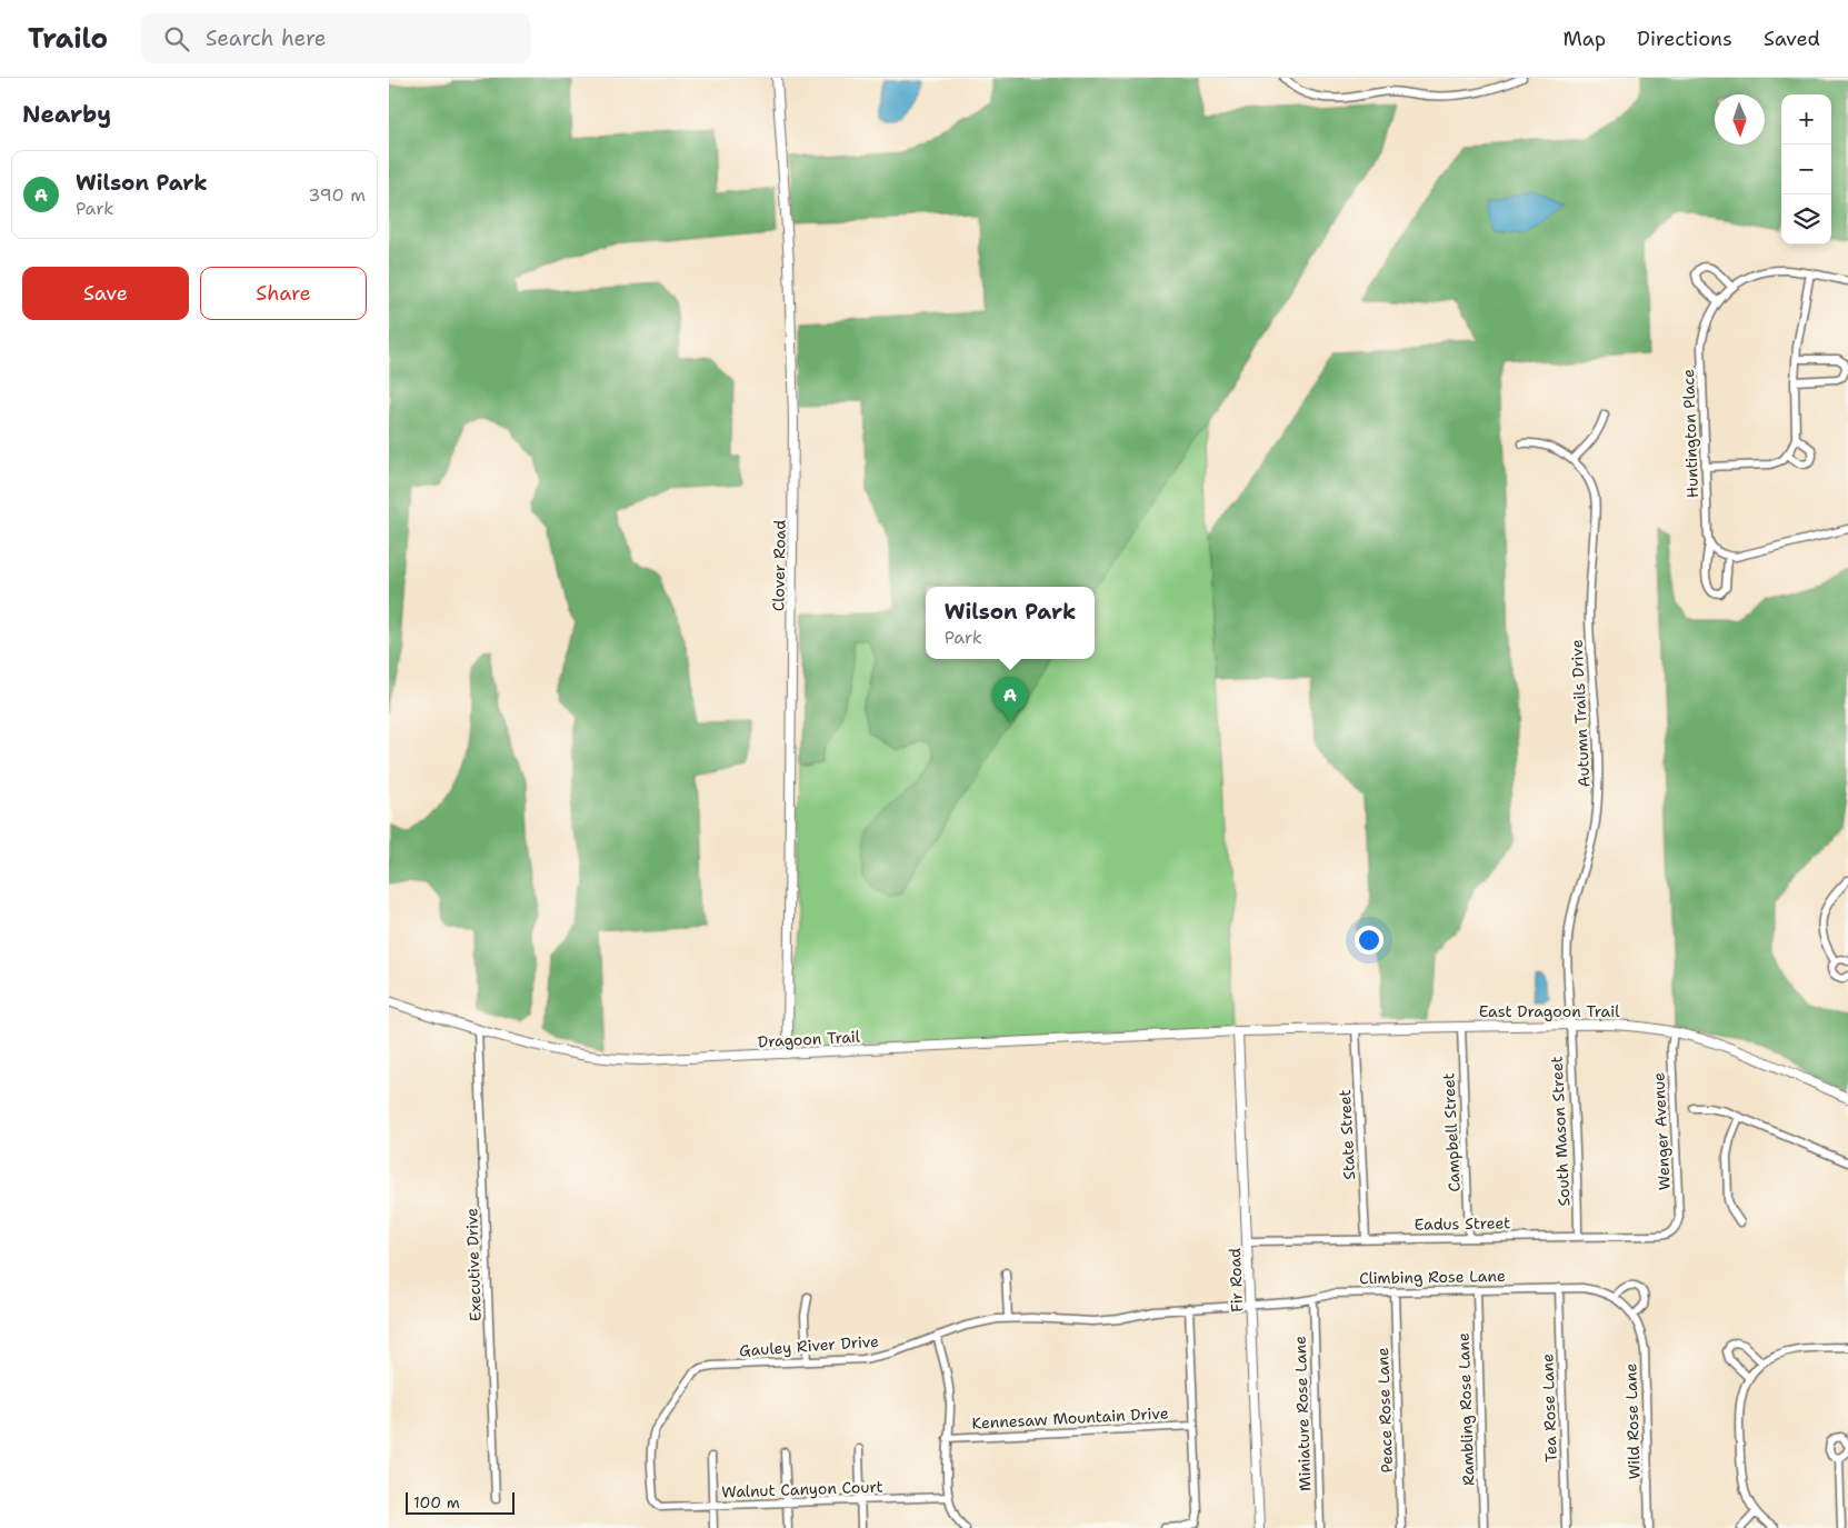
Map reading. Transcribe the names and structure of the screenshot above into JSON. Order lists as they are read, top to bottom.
{
  "streets": {
    "street": [
      "Huntington Place",
      "Clover Road",
      "Autumn Trails Drive",
      "East Dragoon Trail",
      "Dragoon Trail",
      "South Mason Street",
      "Wenger Avenue",
      "Campbell Street",
      "State Street",
      "Eadus Street",
      "Executive Drive",
      "Climbing Rose Lane",
      "Fir Road",
      "Gauley River Drive",
      "Tea Rose Lane",
      "Rambling Rose Lane",
      "Peace Rose Lane",
      "Miniature Rose Lane",
      "Kennesaw Mountain Drive",
      "Wild Rose Lane",
      "Walnut Canyon Court"
    ]
  },
  "crossings": [
    ["Clover Road", "Dragoon Trail"],
    ["Autumn Trails Drive", "East Dragoon Trail"],
    ["Autumn Trails Drive", "South Mason Street"],
    ["East Dragoon Trail", "Dragoon Trail"],
    ["East Dragoon Trail", "South Mason Street"],
    ["East Dragoon Trail", "Wenger Avenue"],
    ["East Dragoon Trail", "Campbell Street"],
    ["East Dragoon Trail", "State Street"],
    ["East Dragoon Trail", "Fir Road"],
    ["Dragoon Trail", "Executive Drive"],
    ["Dragoon Trail", "Fir Road"],
    ["South Mason Street", "Eadus Street"],
    ["Wenger Avenue", "Eadus Street"],
    ["Campbell Street", "Eadus Street"],
    ["State Street", "Eadus Street"],
    ["Eadus Street", "Fir Road"],
    ["Climbing Rose Lane", "Fir Road"],
    ["Climbing Rose Lane", "Gauley River Drive"],
    ["Climbing Rose Lane", "Tea Rose Lane"],
    ["Climbing Rose Lane", "Rambling Rose Lane"],
    ["Climbing Rose Lane", "Peace Rose Lane"],
    ["Climbing Rose Lane", "Miniature Rose Lane"],
    ["Climbing Rose Lane", "Wild Rose Lane"],
    ["Fir Road", "Gauley River Drive"],
    ["Gauley River Drive", "Walnut Canyon Court"]
  ],
  "scale_bar": "100 m",
  "north": "bottom",
  "page": {
    "header": "Trailo",
    "search": "Search here",
    "nav": ["Map", "Directions", "Saved"],
    "heading": "Nearby",
    "map_buttons": ["+", "−"],
    "list": [
      {
        "mark": "A",
        "name": "Wilson Park",
        "note": "Park",
        "value": "390 m"
      }
    ],
    "buttons": ["Save", "Share"],
    "popup": ["Wilson Park", "Park"],
    "pins": "A",
    "scale": "100 m"
  }
}
